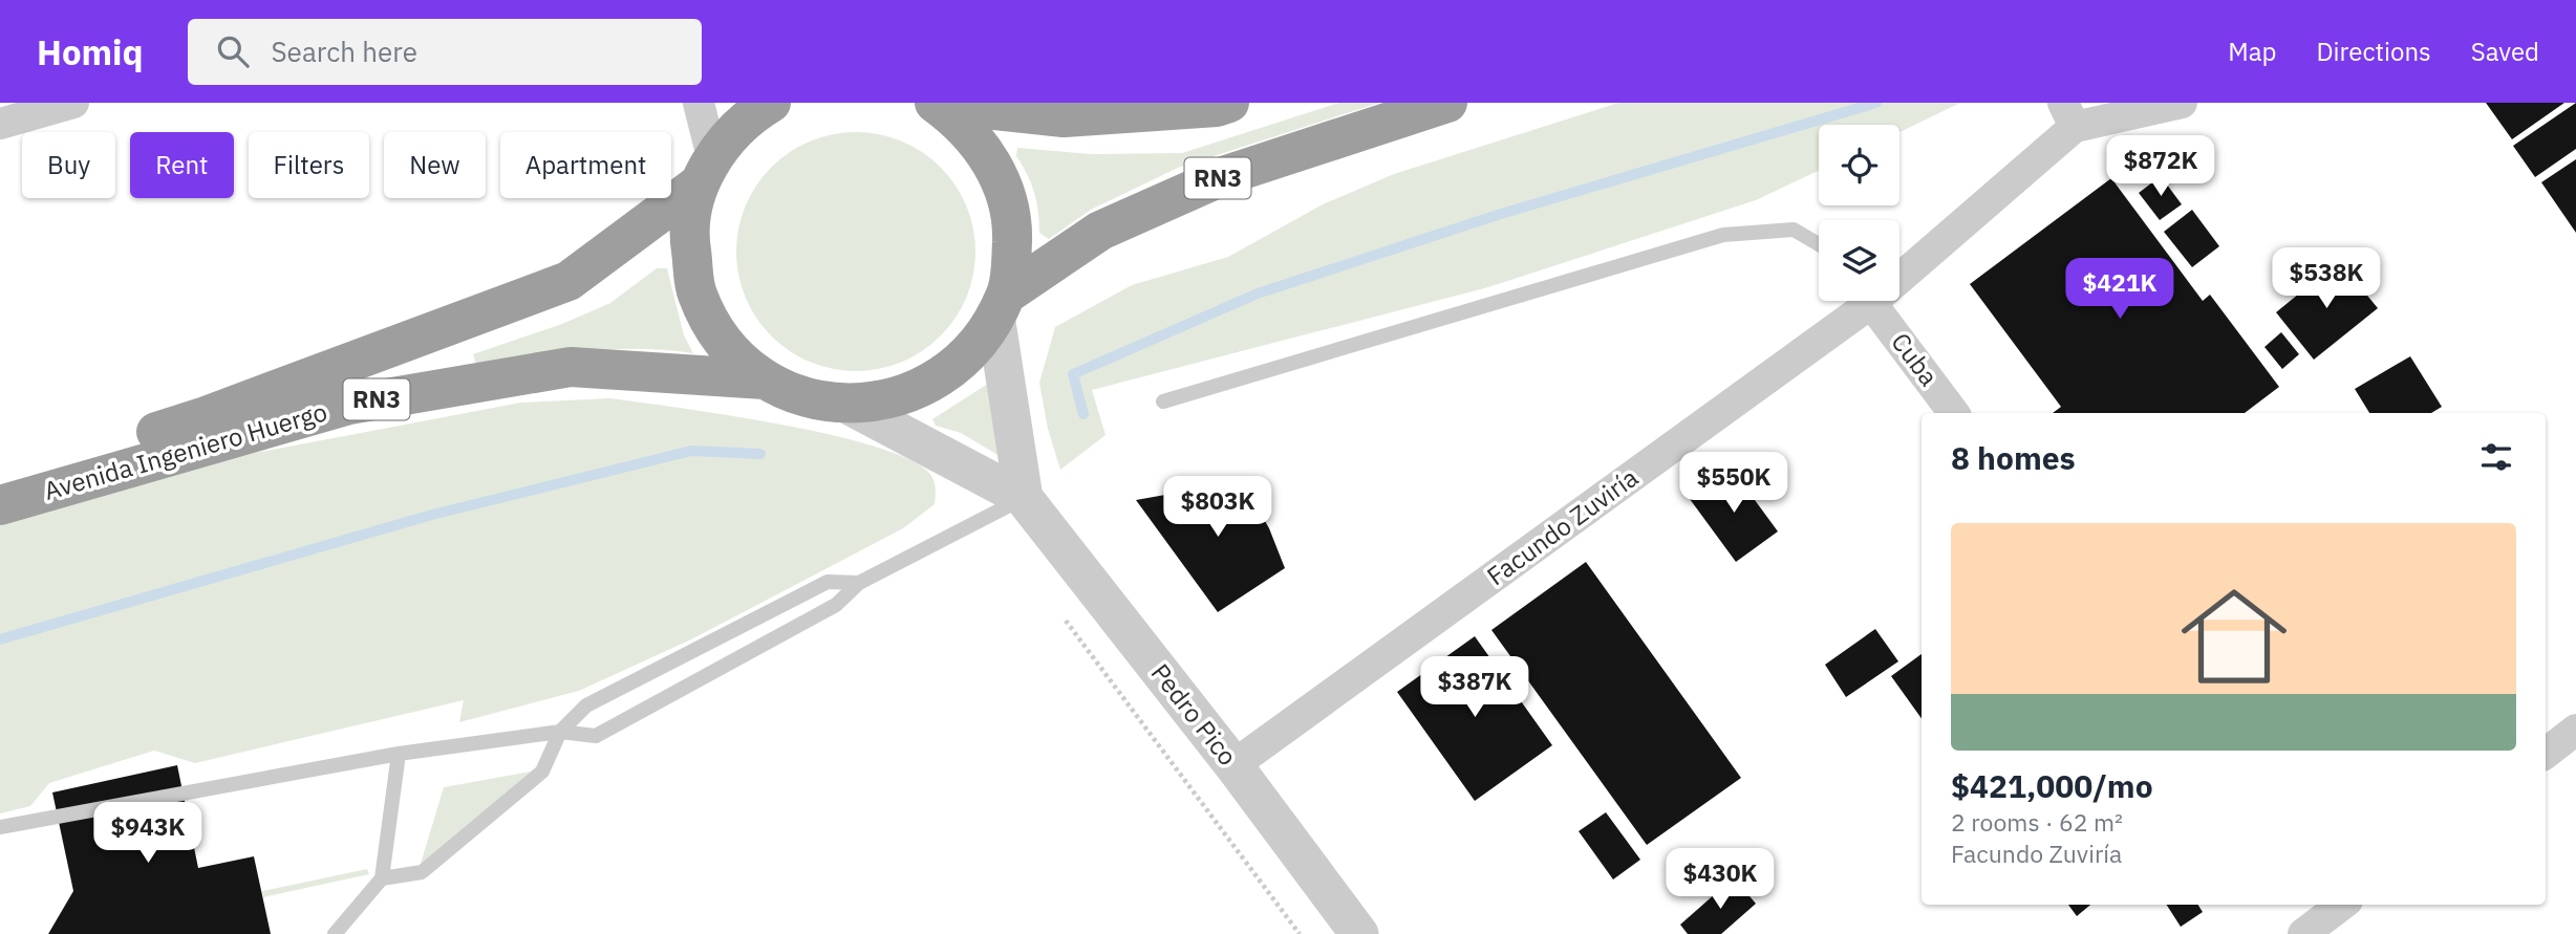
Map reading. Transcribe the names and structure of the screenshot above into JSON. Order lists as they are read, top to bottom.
{
  "streets": {
    "highway": ["RN3", "Avenida Ingeniero Huergo"],
    "street": ["Cuba", "Facundo Zuviría", "Pedro Pico"]
  },
  "crossings": [
    ["Avenida Ingeniero Huergo", "Pedro Pico"],
    ["Facundo Zuviría", "Pedro Pico"]
  ],
  "page": {
    "header": "Homiq",
    "search": "Search here",
    "nav": ["Map", "Directions", "Saved"],
    "chip": [
      "Buy",
      "Rent",
      "Filters",
      "New",
      "Apartment"
    ],
    "price": [
      "$872K",
      "$538K",
      "$421K",
      "$550K",
      "$803K",
      "$387K",
      "$943K",
      "$430K"
    ],
    "heading": "8 homes",
    "list": [
      {
        "name": "$421,000/mo",
        "note": "2 rooms · 62 m² · Facundo Zuviría"
      }
    ]
  }
}
